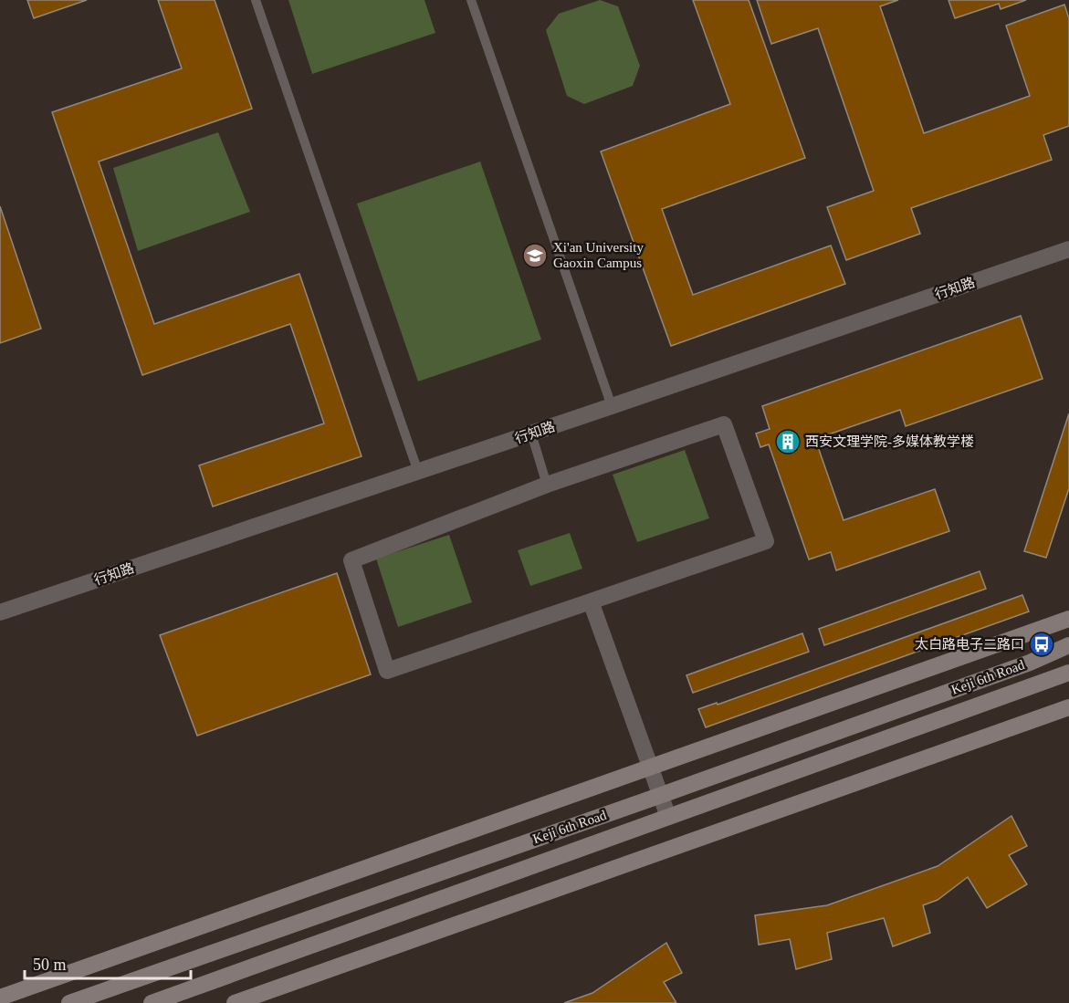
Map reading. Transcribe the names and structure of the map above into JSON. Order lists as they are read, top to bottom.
{
  "streets": {
    "main road": ["Keji 6th Road"],
    "street": ["行知路"]
  },
  "places": {
    "school or university": ["Xi'an University Gaoxin Campus"],
    "building": ["西安文理学院-多媒体教学楼"],
    "bus stop": ["太白路电子二路口"]
  },
  "scale_bar": "50 m"
}
